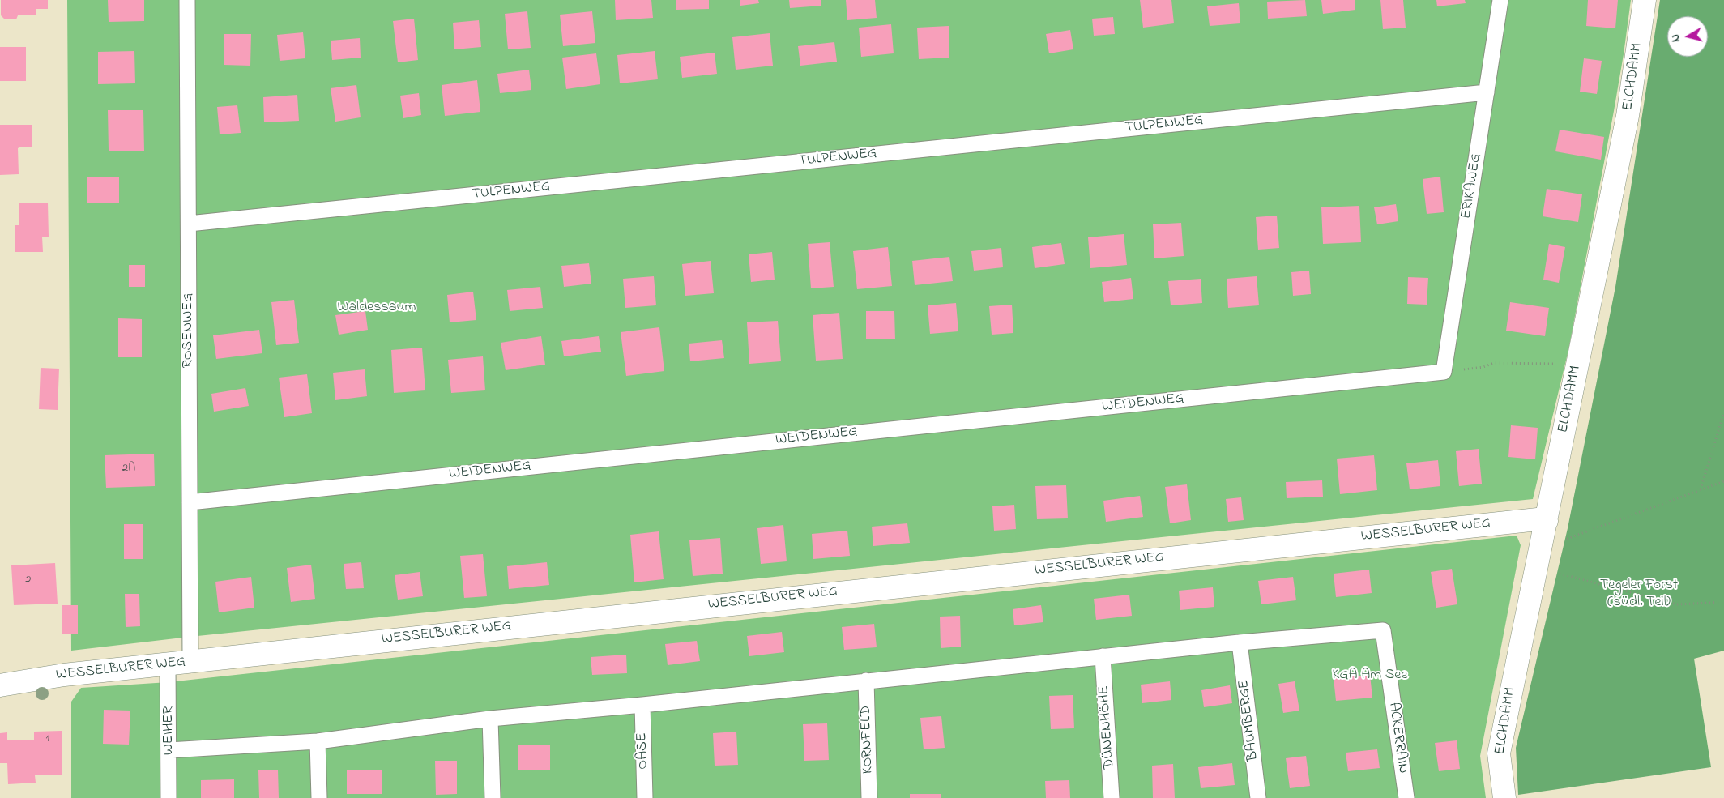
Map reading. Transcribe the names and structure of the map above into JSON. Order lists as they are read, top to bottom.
{
  "streets": {
    "street": ["ELCHDAMM", "WESSELBURER WEG"],
    "lane": [
      "TULPENWEG",
      "ERIKAWEG",
      "ROSENWEG",
      "WEIDENWEG",
      "BAUMBERGE",
      "DÜNENHÖHE",
      "WEIHER",
      "ACKERRAIN",
      "KORNFELD",
      "OASE"
    ]
  },
  "crossings": [
    ["ELCHDAMM", "WESSELBURER WEG"],
    ["TULPENWEG", "ERIKAWEG"],
    ["TULPENWEG", "ROSENWEG"],
    ["ERIKAWEG", "WEIDENWEG"],
    ["ROSENWEG", "WEIDENWEG"],
    ["ROSENWEG", "WESSELBURER WEG"],
    ["WESSELBURER WEG", "WEIHER"],
    ["BAUMBERGE", "ACKERRAIN"]
  ],
  "parks": ["Waldessaum", "Tegeler Forst (südl. Teil)", "KGA Am See"],
  "house_numbers": ["2A", "2", "1"],
  "north": "left"
}
